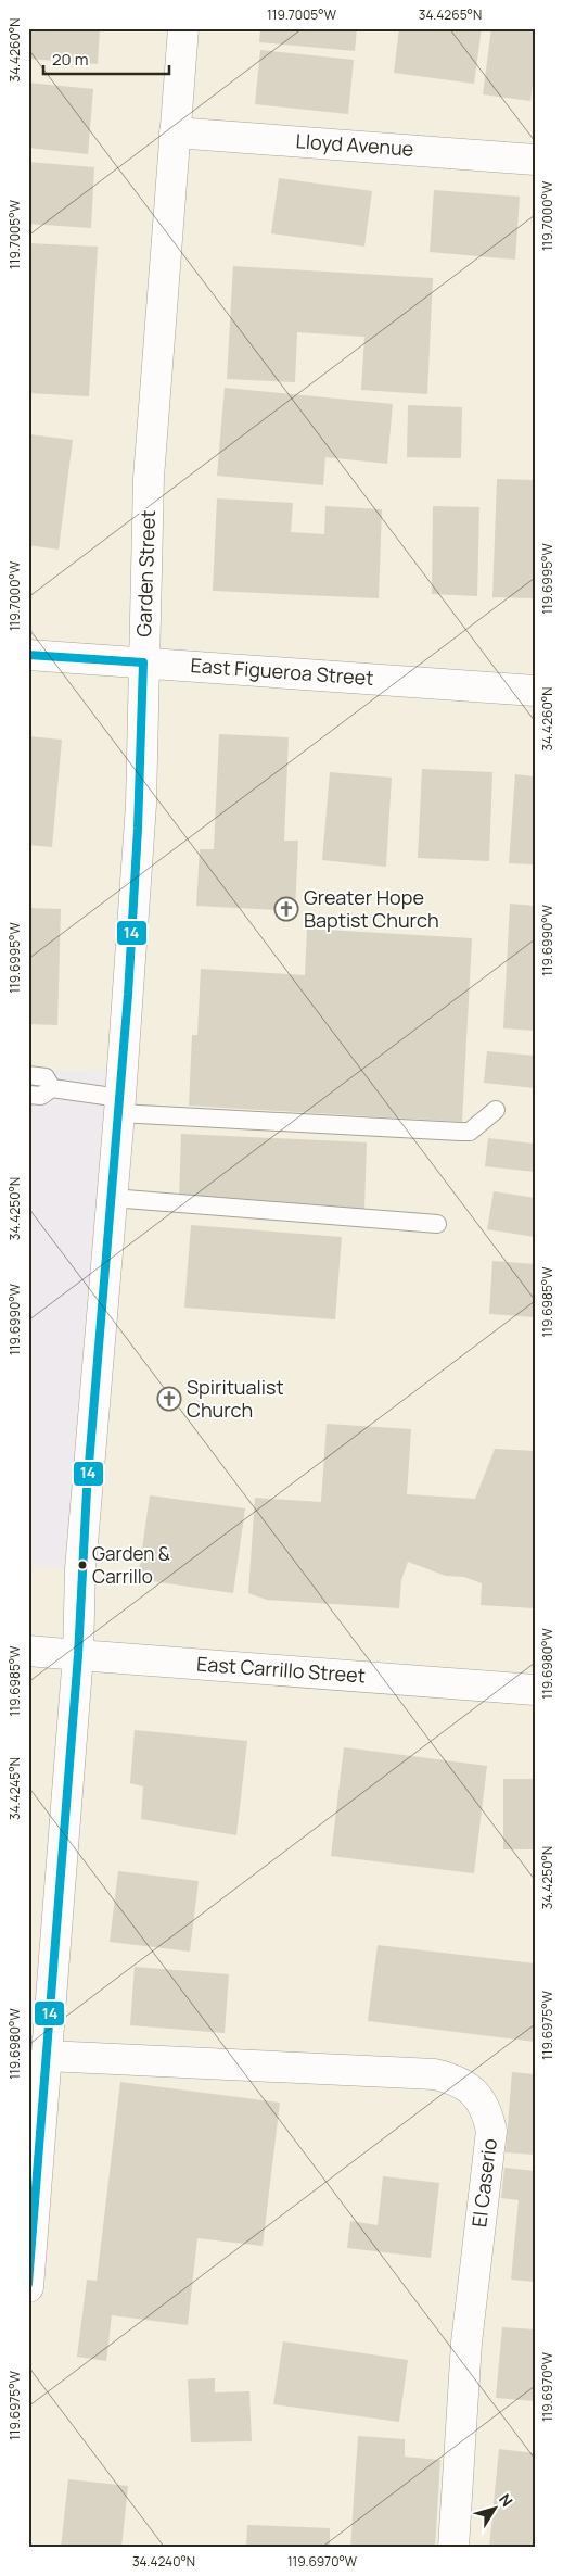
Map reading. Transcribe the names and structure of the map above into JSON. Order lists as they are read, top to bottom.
{
  "streets": {
    "main road": [
      "Lloyd Avenue",
      "Garden Street",
      "East Figueroa Street",
      "East Carrillo Street",
      "El Caserio"
    ]
  },
  "crossings": [
    ["Lloyd Avenue", "Garden Street"],
    ["Garden Street", "East Figueroa Street"],
    ["Garden Street", "East Carrillo Street"],
    ["Garden Street", "El Caserio"]
  ],
  "places": {
    "church": ["Greater Hope Baptist Church", "Spiritualist Church"],
    "other": ["Garden & Carrillo"]
  },
  "lines": ["transit line 14"],
  "scale_bar": "20 m",
  "north": "top right",
  "coordinates": [
    "119.7005°W",
    "34.4265°N",
    "34.4260°N",
    "119.7000°W",
    "119.6995°W",
    "119.6990°W",
    "34.4250°N",
    "119.6985°W",
    "119.6980°W",
    "34.4245°N",
    "119.6975°W",
    "119.6970°W",
    "34.4240°N"
  ]
}
